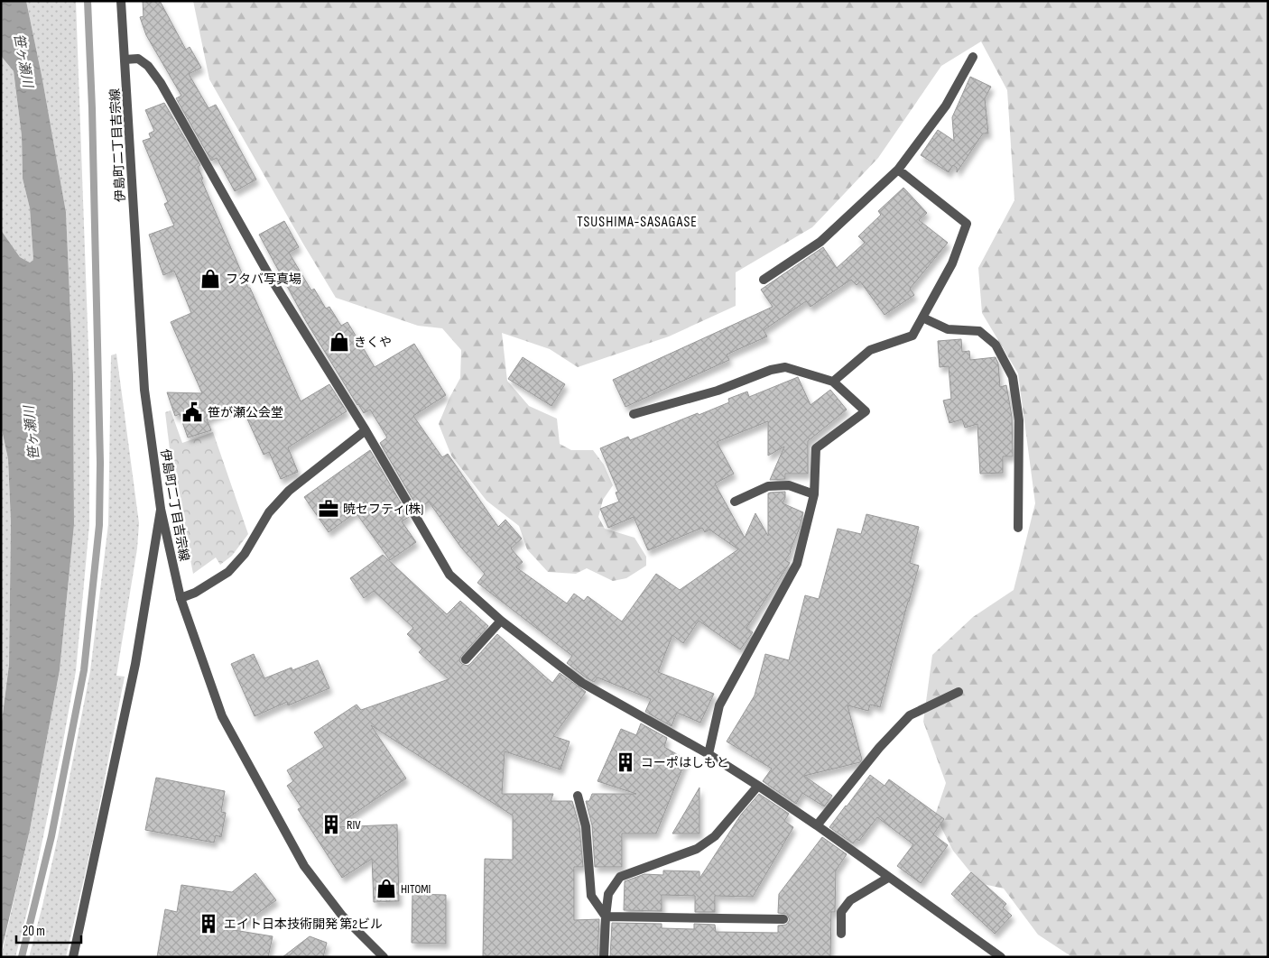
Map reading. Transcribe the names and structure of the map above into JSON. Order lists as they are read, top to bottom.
{
  "streets": {
    "street": ["伊島町二丁目吉宗線"]
  },
  "districts": ["TSUSHIMA-SASAGASE"],
  "water": ["笹ヶ瀬川"],
  "places": {
    "shop": ["フタバ写真場", "きくや", "HITOMI"],
    "public building": ["笹が瀬公会堂"],
    "office": ["暁セフティ(株)"],
    "building": ["コーポはしもと", "RIV", "エイト日本技術開発 第2ビル"]
  },
  "scale_bar": "20 m"
}
